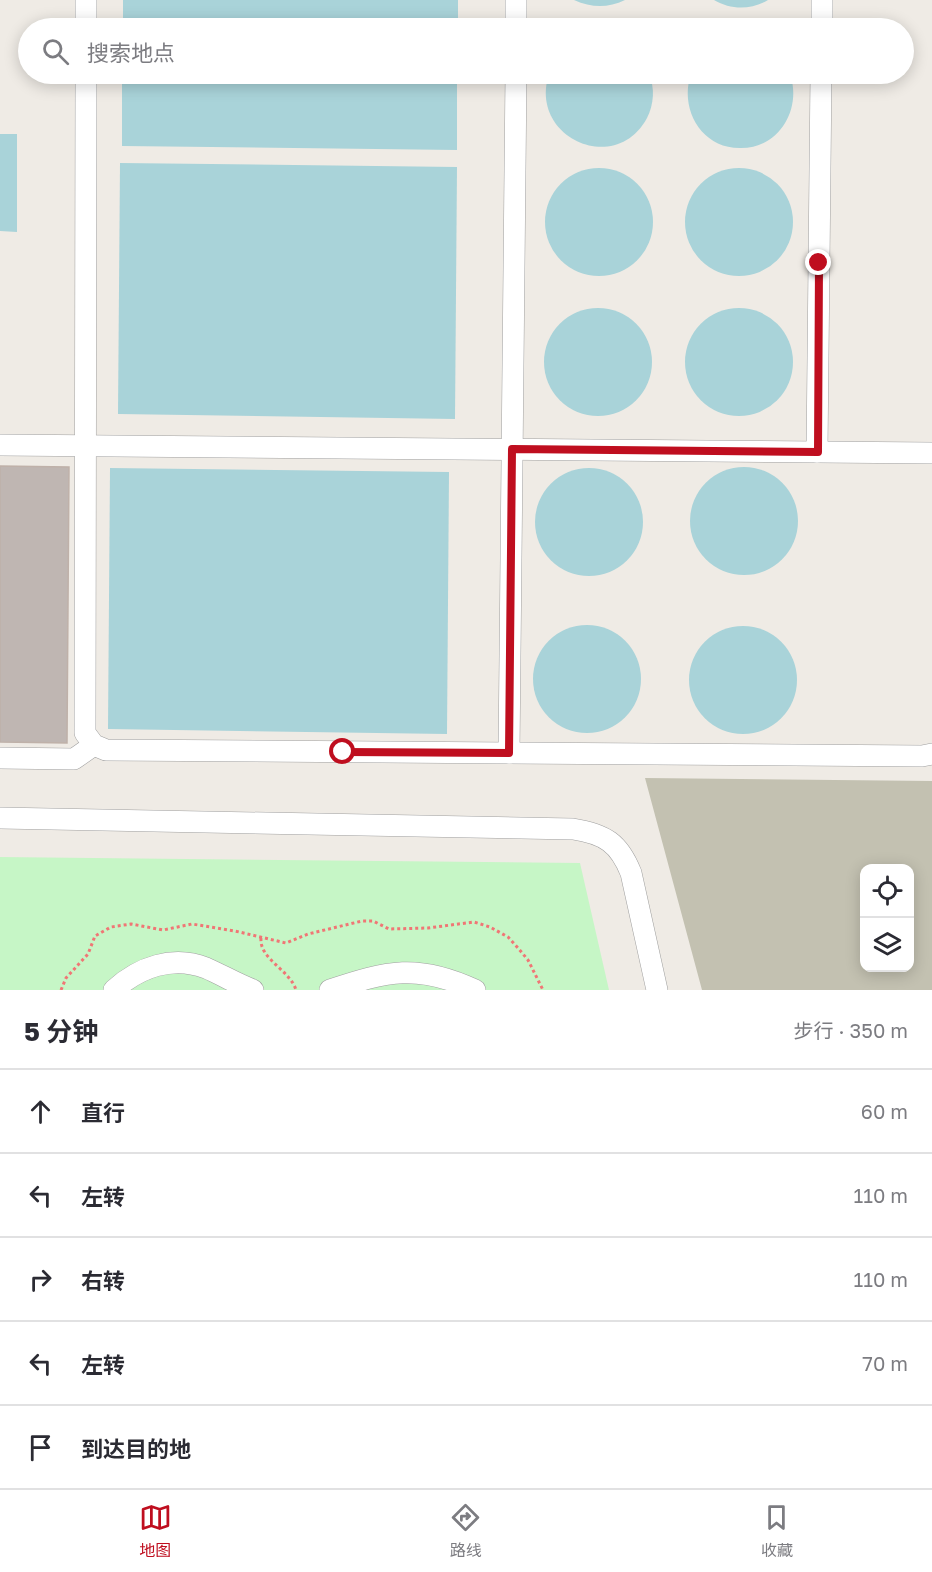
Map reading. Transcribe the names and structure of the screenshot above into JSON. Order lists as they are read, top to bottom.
{
  "page": {
    "search": "搜索地点",
    "heading": ["5 分钟", "步行 · 350 m"],
    "list": [
      ["直行", "60 m"],
      ["左转", "110 m"],
      ["右转", "110 m"],
      ["左转", "70 m"],
      "到达目的地"
    ],
    "nav": ["地图", "路线", "收藏"]
  }
}
